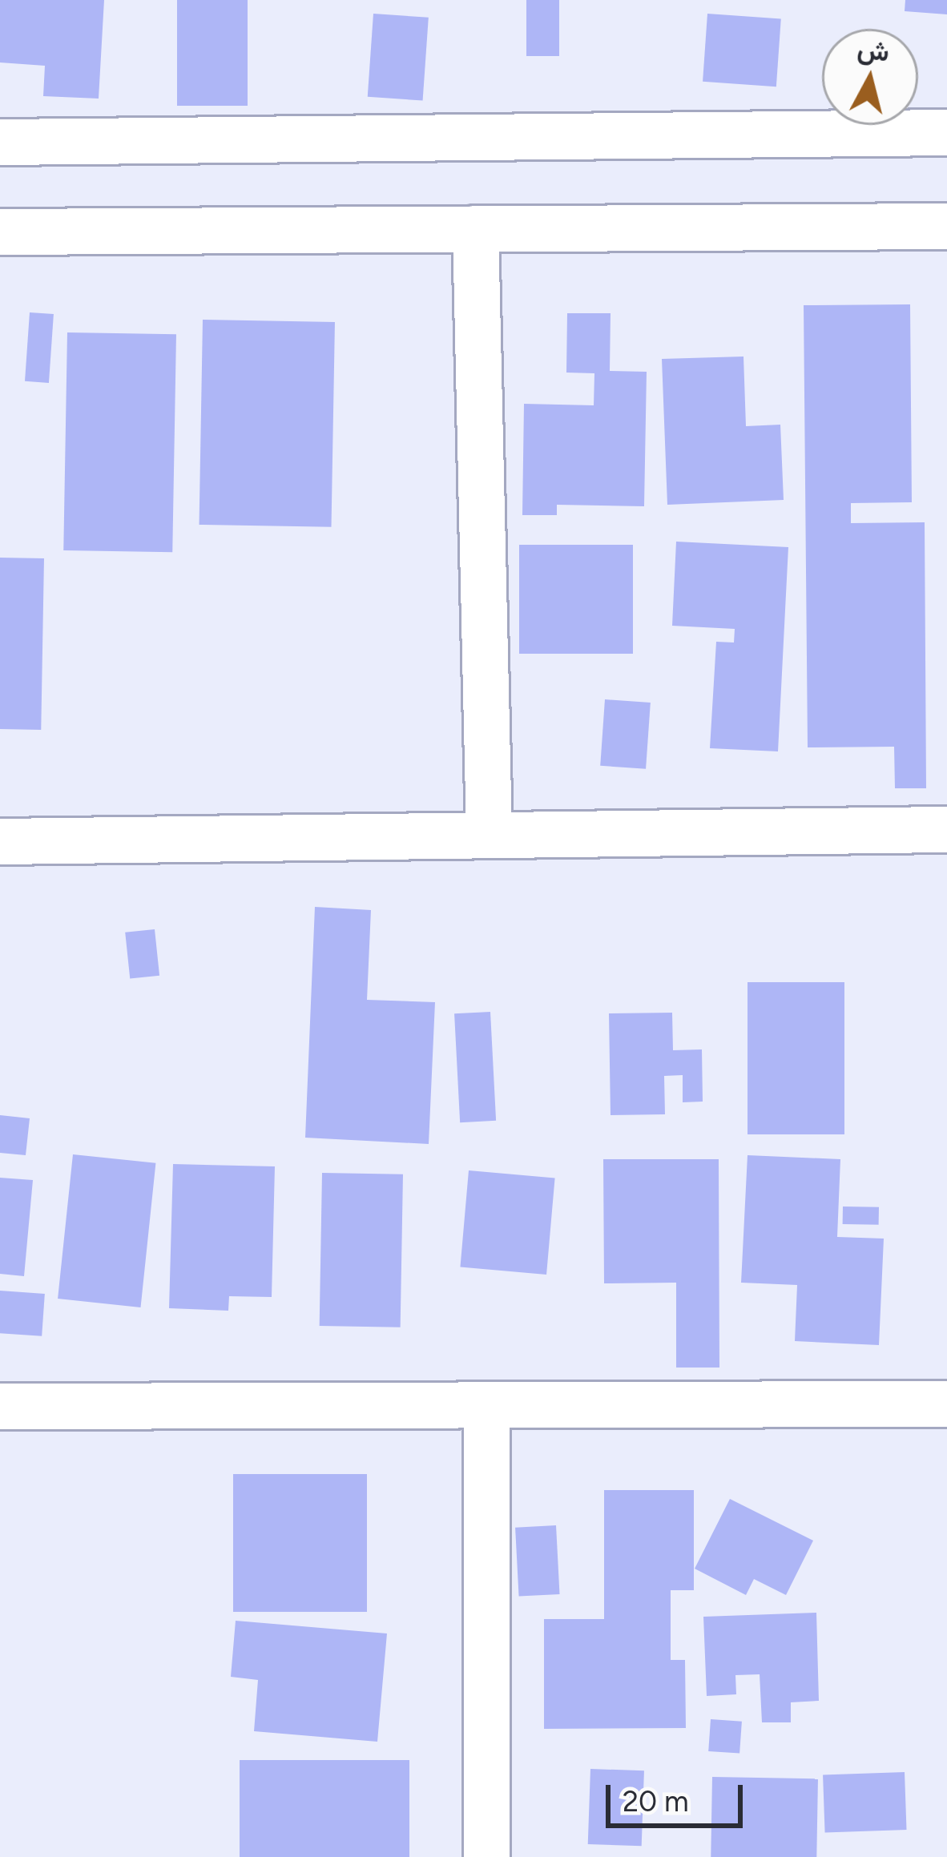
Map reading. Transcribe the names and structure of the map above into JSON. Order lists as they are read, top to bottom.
{
  "scale_bar": "20 m",
  "north": "top"
}
